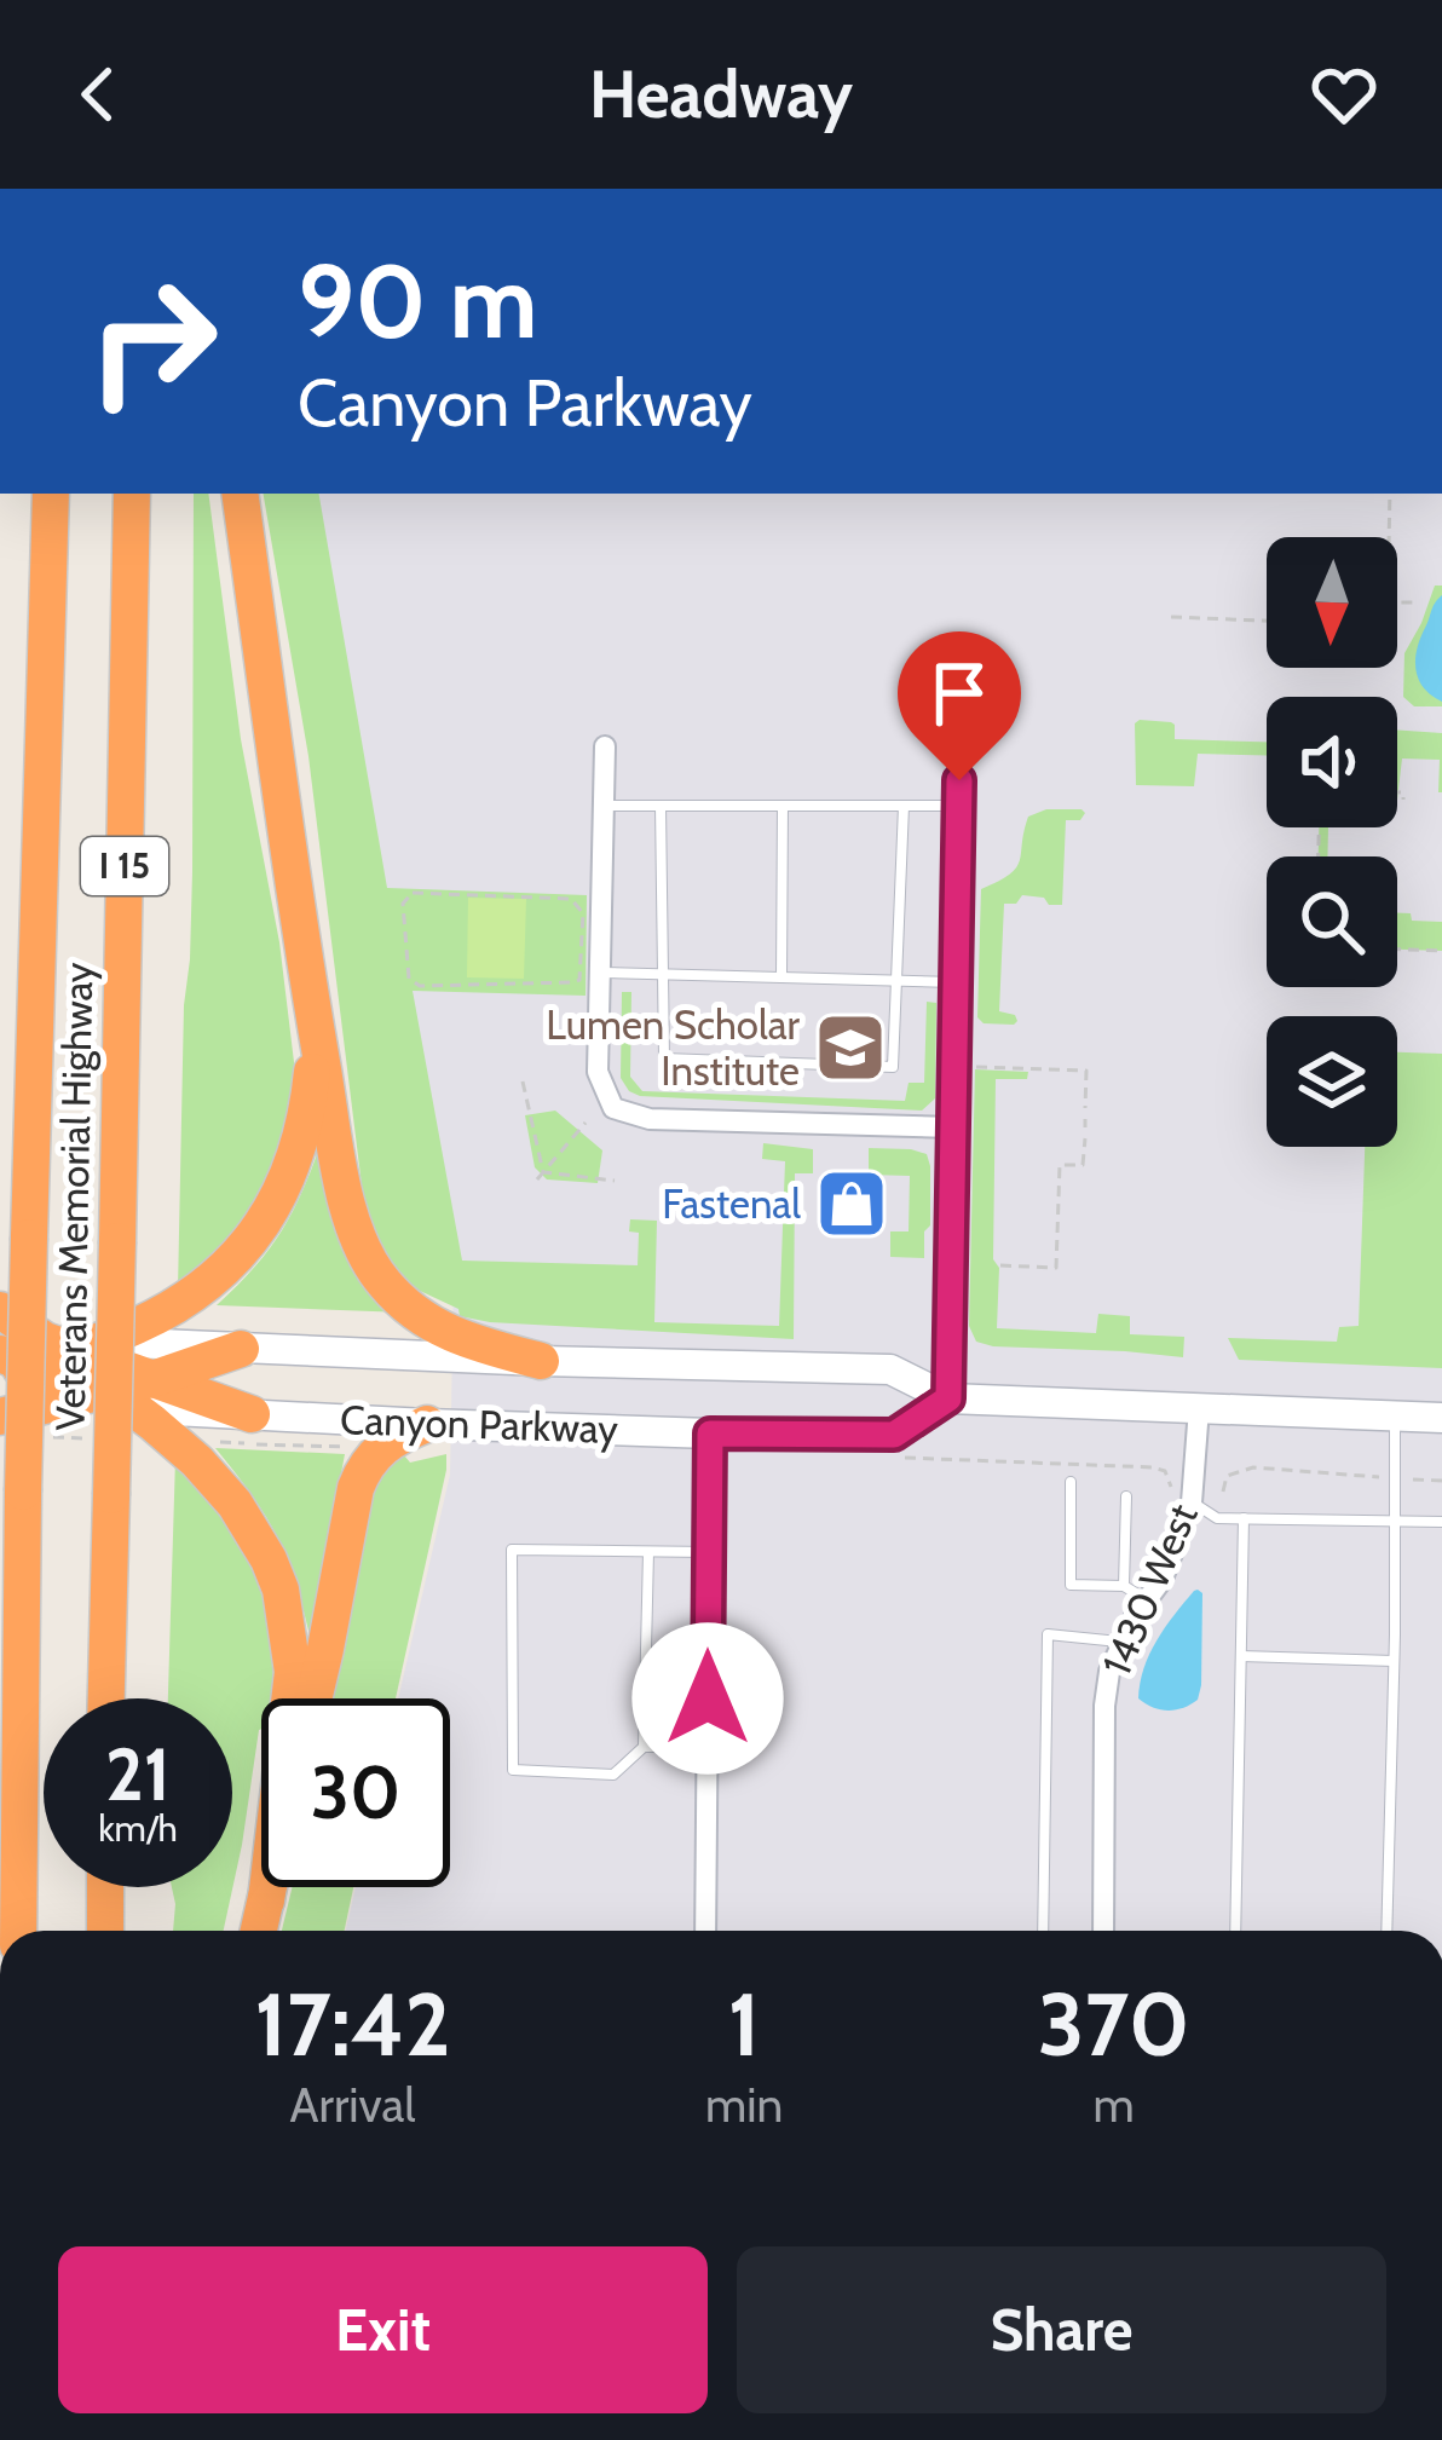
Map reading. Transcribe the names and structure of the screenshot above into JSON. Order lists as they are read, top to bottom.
{
  "streets": {
    "highway": ["I 15", "Veterans Memorial Highway"],
    "main road": ["Canyon Parkway"],
    "street": ["1430 West"]
  },
  "crossings": [
    ["Canyon Parkway", "1430 West"]
  ],
  "places": {
    "school or university": ["Lumen Scholar Institute"],
    "shop": ["Fastenal"]
  },
  "north": "bottom",
  "page": {
    "header": "Headway",
    "turn": ["90 m", "Canyon Parkway"],
    "speed": "21 km/h",
    "limit": "30",
    "eta": [
      "17:42",
      "Arrival",
      "1",
      "min",
      "370",
      "m"
    ],
    "buttons": ["Exit", "Share"]
  }
}
